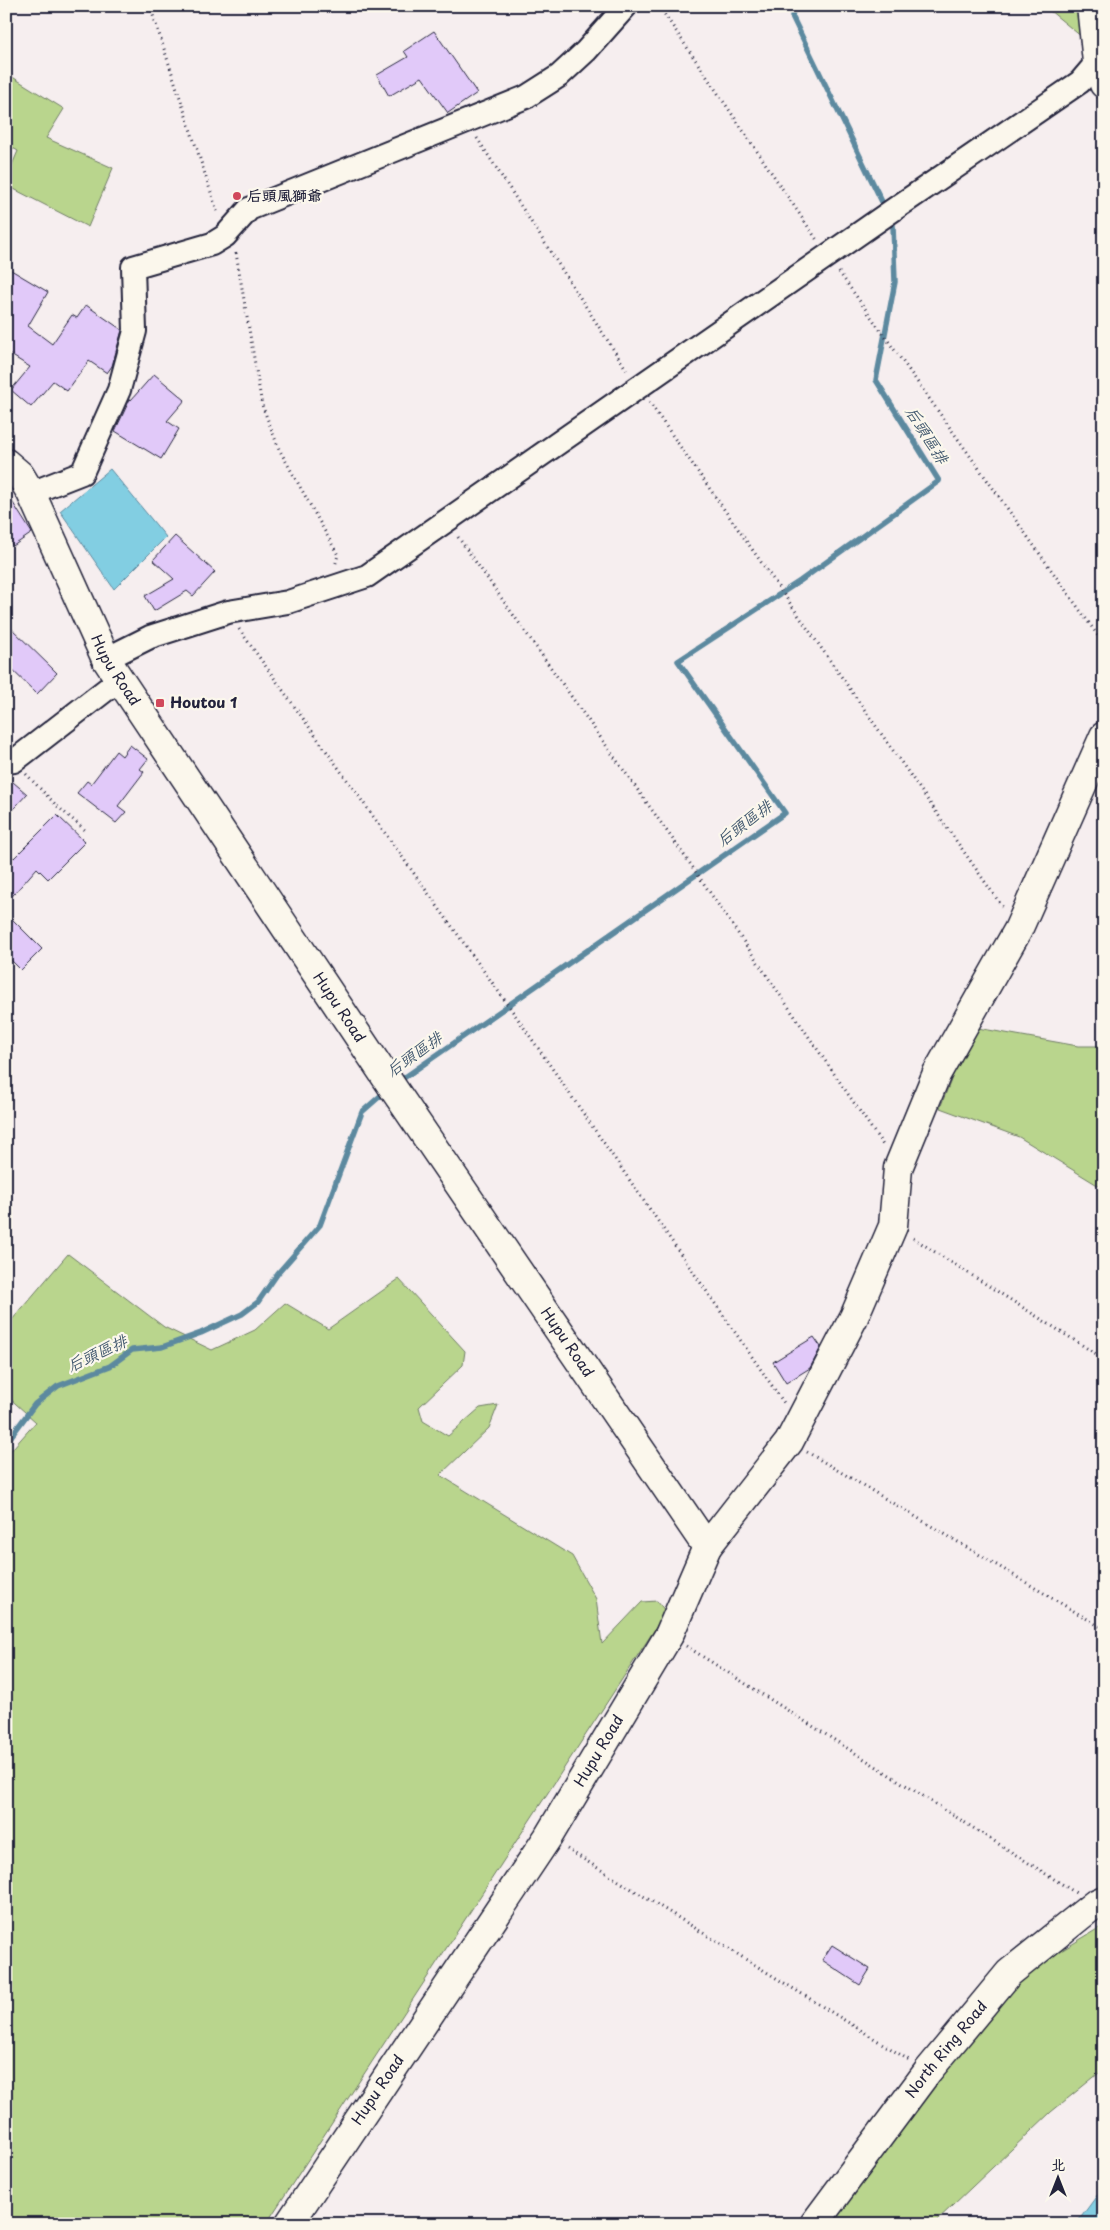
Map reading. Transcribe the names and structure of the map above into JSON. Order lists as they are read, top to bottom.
{
  "streets": {
    "main road": ["Hupu Road", "North Ring Road"]
  },
  "water": ["后頭區排"],
  "places": {
    "other": ["后頭風獅爺"],
    "transit": ["Houtou 1"]
  },
  "north": "top"
}
